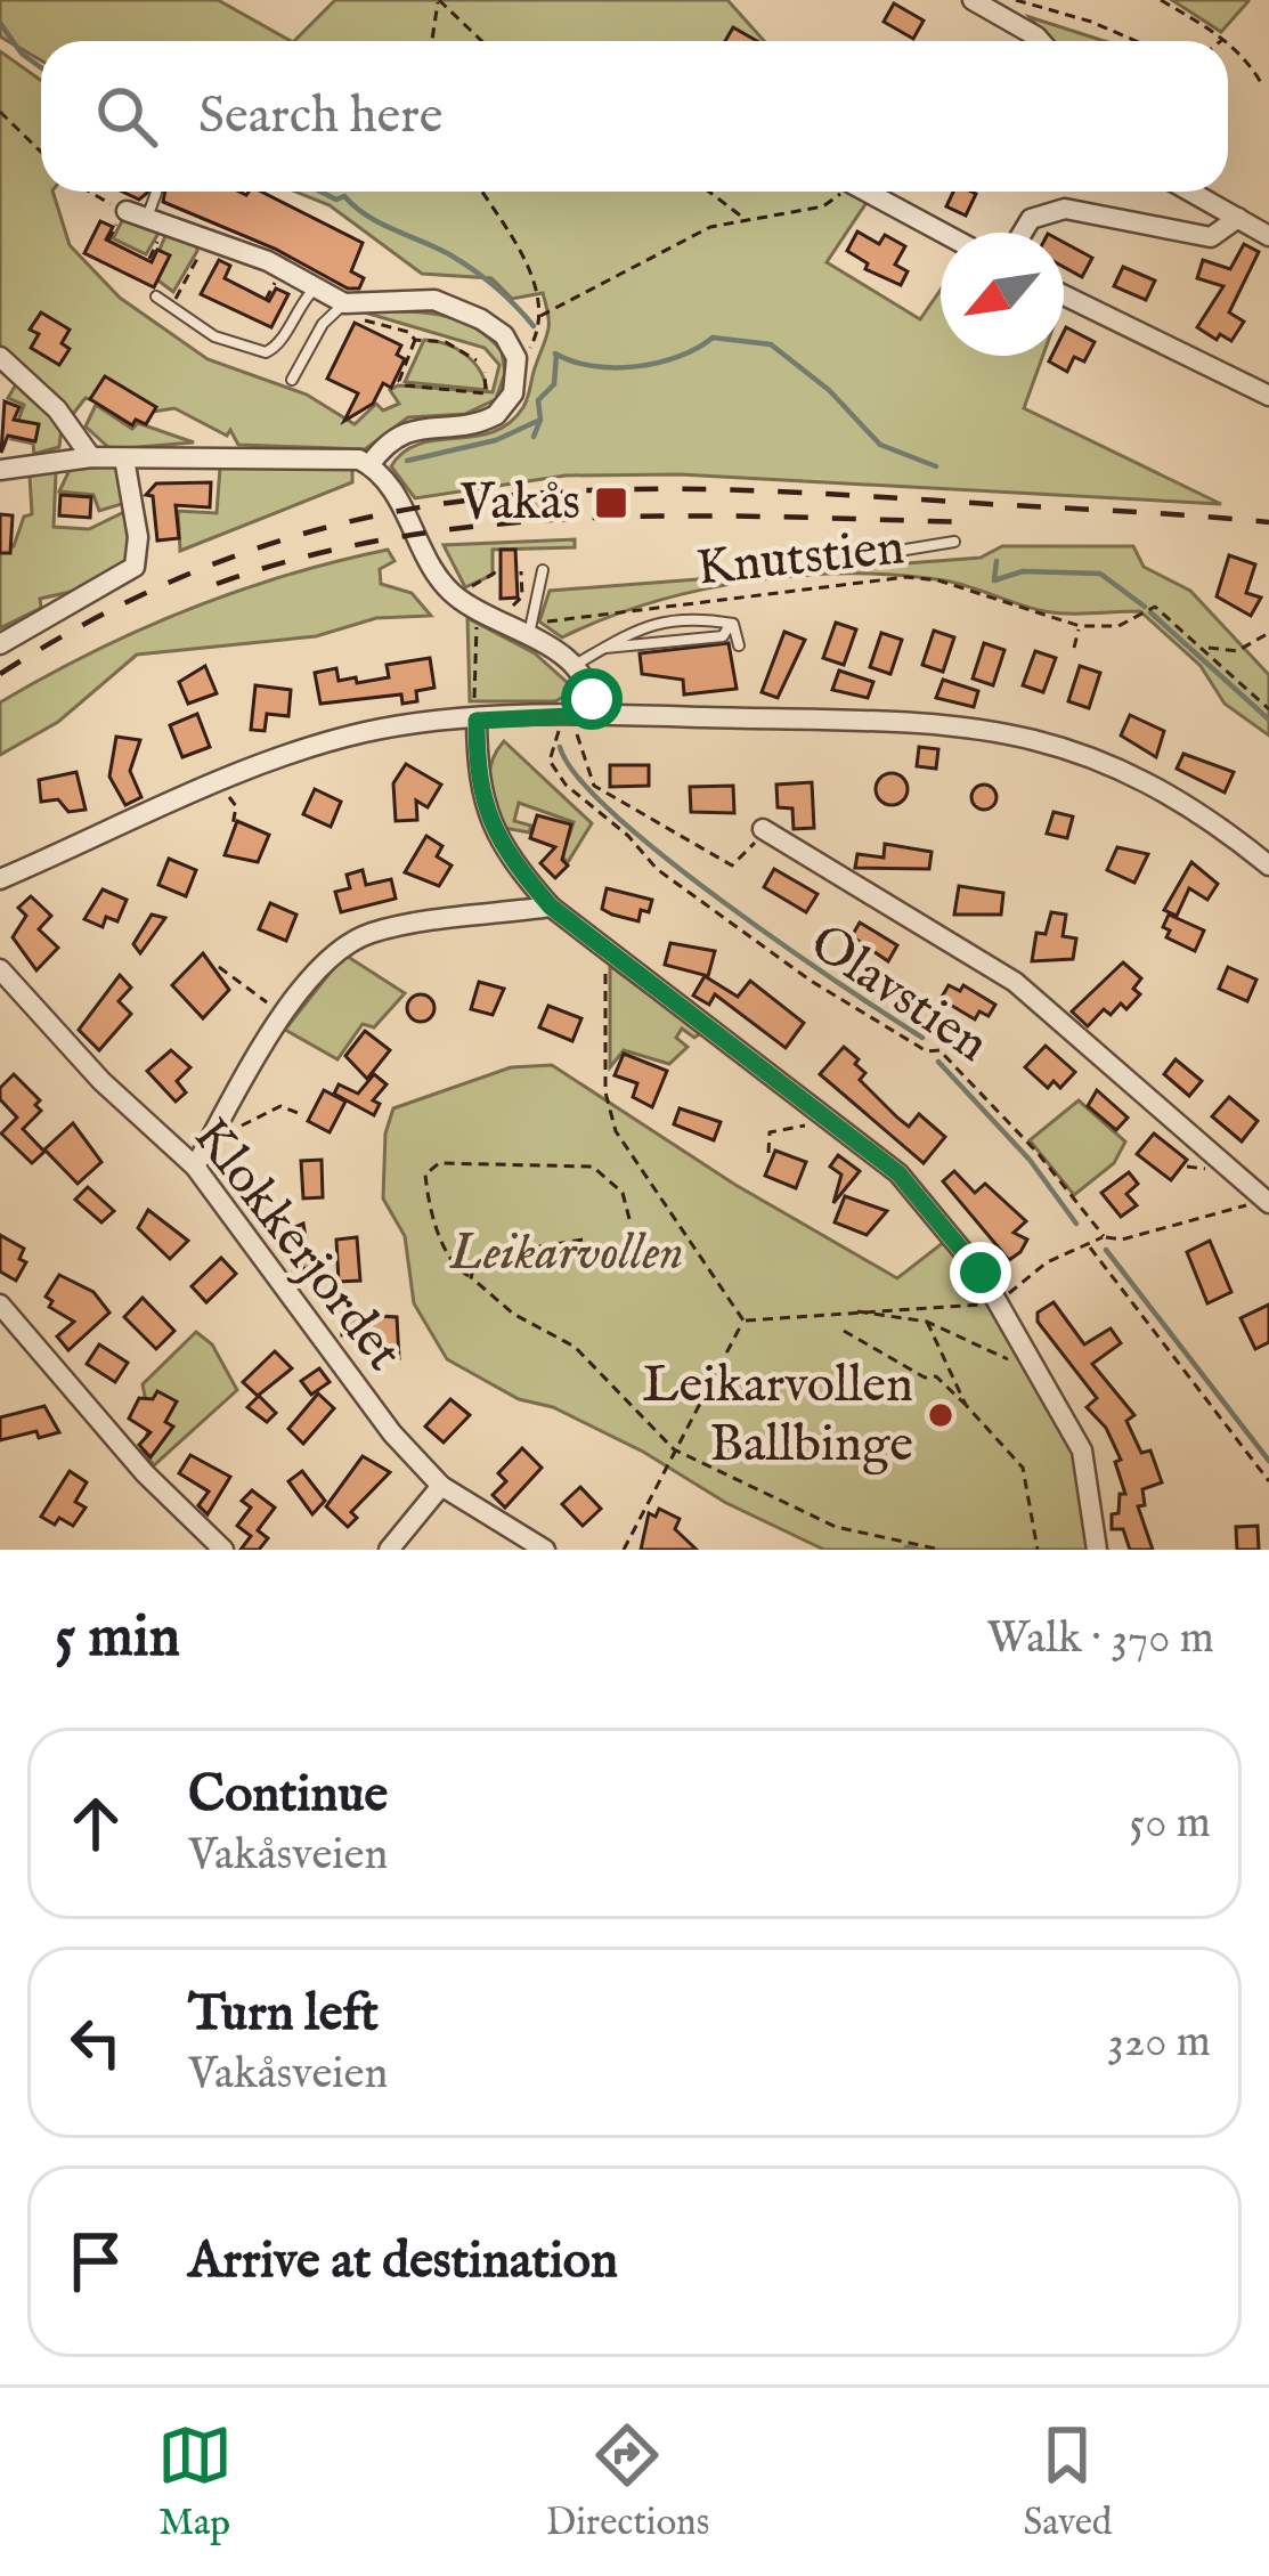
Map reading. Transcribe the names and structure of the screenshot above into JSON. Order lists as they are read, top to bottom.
{
  "streets": {
    "street": ["Klokkerjordet"],
    "path": ["Knutstien", "Olavstien"]
  },
  "parks": ["Leikarvollen"],
  "places": {
    "transit": ["Vakås"],
    "other": ["Leikarvollen Ballbinge"]
  },
  "north": "bottom left",
  "page": {
    "search": "Search here",
    "heading": ["5 min", "Walk · 370 m"],
    "list": [
      ["Continue", "Vakåsveien", "50 m"],
      ["Turn left", "Vakåsveien", "320 m"],
      "Arrive at destination"
    ],
    "nav": ["Map", "Directions", "Saved"]
  }
}
